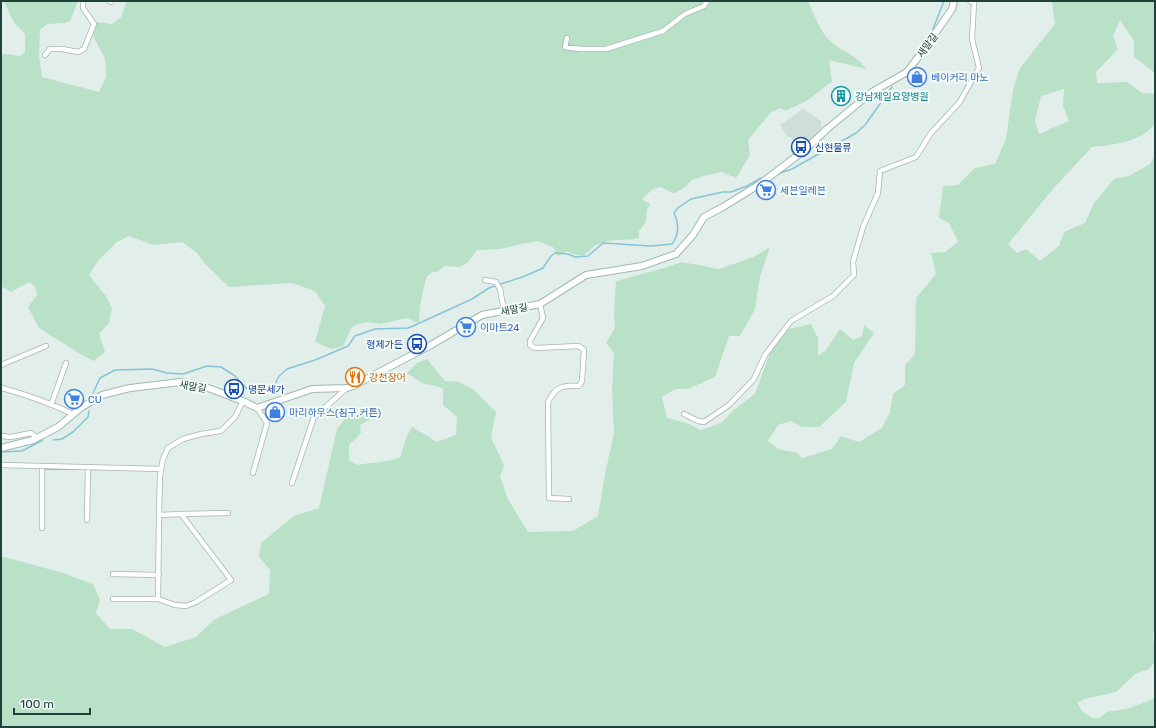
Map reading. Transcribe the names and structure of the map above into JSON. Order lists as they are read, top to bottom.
{
  "streets": {
    "street": ["새말길"]
  },
  "places": {
    "shop": ["베이커리 마노", "마리하우스(침구,커튼)"],
    "building": ["강남제일요양병원"],
    "bus stop": ["신현물류", "형제가든", "명문세가"],
    "supermarket": ["세븐일레븐", "이마트24", "CU"],
    "restaurant": ["강천장어"]
  },
  "scale_bar": "100 m"
}
